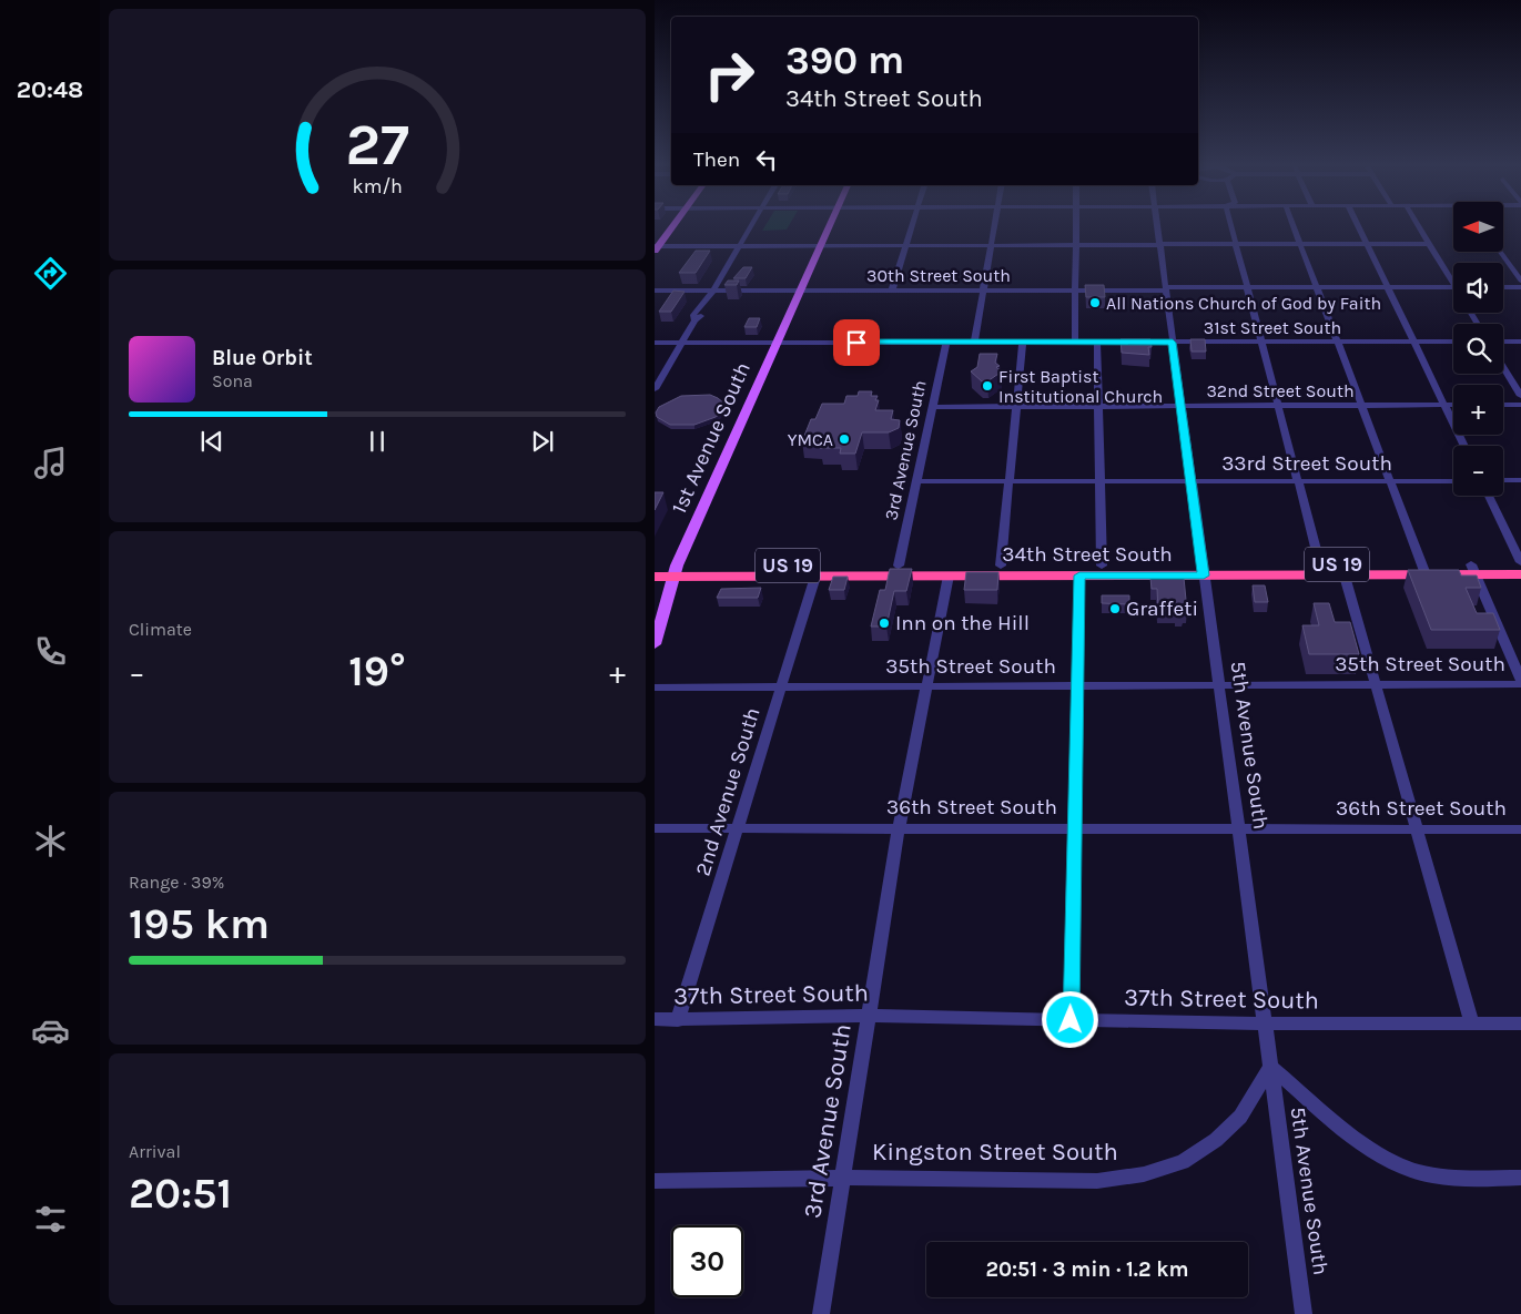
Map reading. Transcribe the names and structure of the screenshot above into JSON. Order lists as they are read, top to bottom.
{
  "streets": {
    "highway": ["34th Street South", "US 19"],
    "main road": ["1st Avenue South"],
    "street": [
      "30th Street South",
      "31st Street South",
      "32nd Street South",
      "3rd Avenue South",
      "33rd Street South",
      "35th Street South",
      "5th Avenue South",
      "2nd Avenue South",
      "36th Street South",
      "37th Street South",
      "Kingston Street South"
    ]
  },
  "crossings": [
    ["30th Street South", "1st Avenue South"],
    ["30th Street South", "5th Avenue South"],
    ["31st Street South", "1st Avenue South"],
    ["31st Street South", "3rd Avenue South"],
    ["31st Street South", "5th Avenue South"],
    ["32nd Street South", "3rd Avenue South"],
    ["32nd Street South", "5th Avenue South"],
    ["1st Avenue South", "34th Street South"],
    ["3rd Avenue South", "33rd Street South"],
    ["3rd Avenue South", "34th Street South"],
    ["3rd Avenue South", "35th Street South"],
    ["3rd Avenue South", "36th Street South"],
    ["3rd Avenue South", "37th Street South"],
    ["3rd Avenue South", "Kingston Street South"],
    ["33rd Street South", "5th Avenue South"],
    ["34th Street South", "5th Avenue South"],
    ["34th Street South", "2nd Avenue South"],
    ["35th Street South", "5th Avenue South"],
    ["35th Street South", "2nd Avenue South"],
    ["5th Avenue South", "36th Street South"],
    ["5th Avenue South", "37th Street South"],
    ["5th Avenue South", "Kingston Street South"],
    ["2nd Avenue South", "36th Street South"],
    ["2nd Avenue South", "37th Street South"]
  ],
  "places": [
    "All Nations Church of God by Faith",
    "First Baptist Institutional Church",
    "YMCA",
    "Graffeti",
    "Inn on the Hill"
  ],
  "north": "left",
  "page": {
    "tabs": "20:48",
    "turn": ["390 m", "34th Street South"],
    "then": "Then",
    "map_buttons": ["+", "−"],
    "song": ["Blue Orbit", "Sona"],
    "tile": [
      "Climate",
      ["Range · 39%", "195 km"],
      ["Arrival", "20:51"]
    ],
    "heat": ["−", "19°", "+"],
    "limit": "30",
    "trip": "20:51 · 3 min · 1.2 km",
    "gauge": ["27", "km/h"]
  }
}
